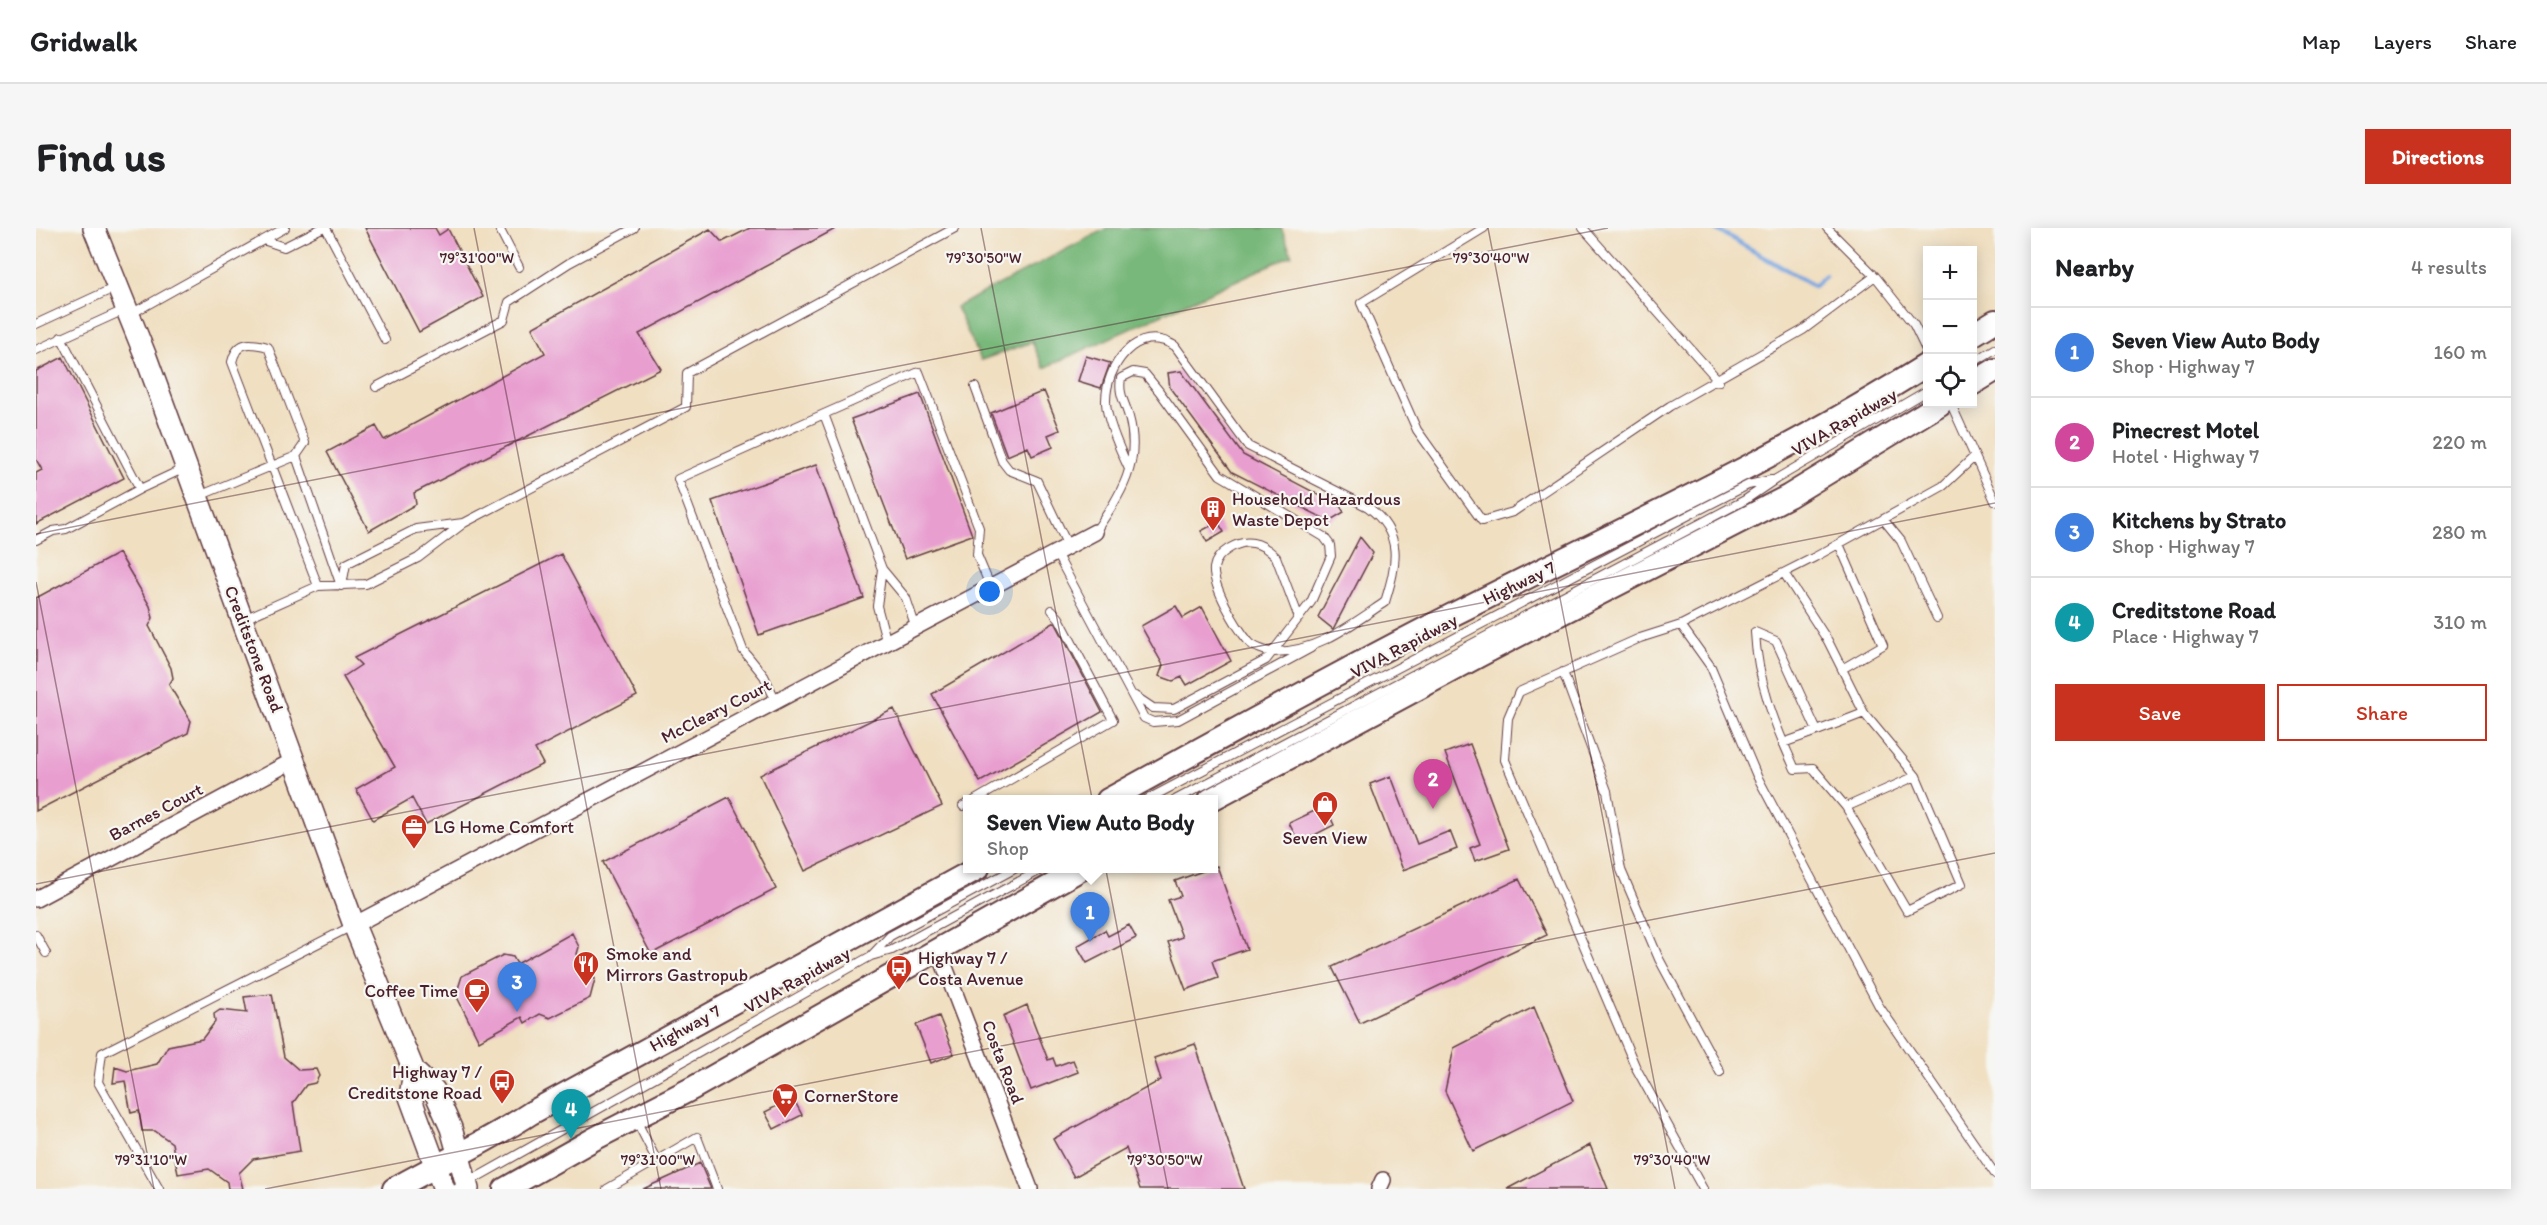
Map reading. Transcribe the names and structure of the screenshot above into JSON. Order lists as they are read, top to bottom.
{
  "streets": {
    "main road": ["Highway 7"],
    "street": [
      "Creditstone Road",
      "McCleary Court",
      "Barnes Court",
      "Costa Road"
    ],
    "lane": ["VIVA Rapidway"]
  },
  "crossings": [
    ["VIVA Rapidway", "Creditstone Road"],
    ["Highway 7", "Creditstone Road"],
    ["Creditstone Road", "McCleary Court"],
    ["Creditstone Road", "Barnes Court"]
  ],
  "places": {
    "building": ["Household Hazardous Waste Depot"],
    "shop": ["Seven View"],
    "office": ["LG Home Comfort"],
    "restaurant": ["Smoke and Mirrors Gastropub"],
    "bus stop": ["Highway 7 / Costa Avenue", "Highway 7 / Creditstone Road"],
    "cafe": ["Coffee Time"],
    "supermarket": ["CornerStore"]
  },
  "page": {
    "header": "Gridwalk",
    "nav": ["Map", "Layers", "Share"],
    "buttons": [
      "Directions",
      ["Save", "Share"]
    ],
    "title": "Find us",
    "heading": ["Nearby", "4 results"],
    "map_buttons": ["+", "−"],
    "list": [
      {
        "mark": "1",
        "name": "Seven View Auto Body",
        "note": "Shop · Highway 7",
        "value": "160 m"
      },
      {
        "mark": "2",
        "name": "Pinecrest Motel",
        "note": "Hotel · Highway 7",
        "value": "220 m"
      },
      {
        "mark": "3",
        "name": "Kitchens by Strato",
        "note": "Shop · Highway 7",
        "value": "280 m"
      },
      {
        "mark": "4",
        "name": "Creditstone Road",
        "note": "Place · Highway 7",
        "value": "310 m"
      }
    ],
    "pins": [
      "2",
      "1",
      "3",
      "4"
    ],
    "popup": ["Seven View Auto Body", "Shop"]
  },
  "coordinates": [
    "79°31'00\"W",
    "79°30'50\"W",
    "79°30'40\"W",
    "79°31'10\"W"
  ]
}
